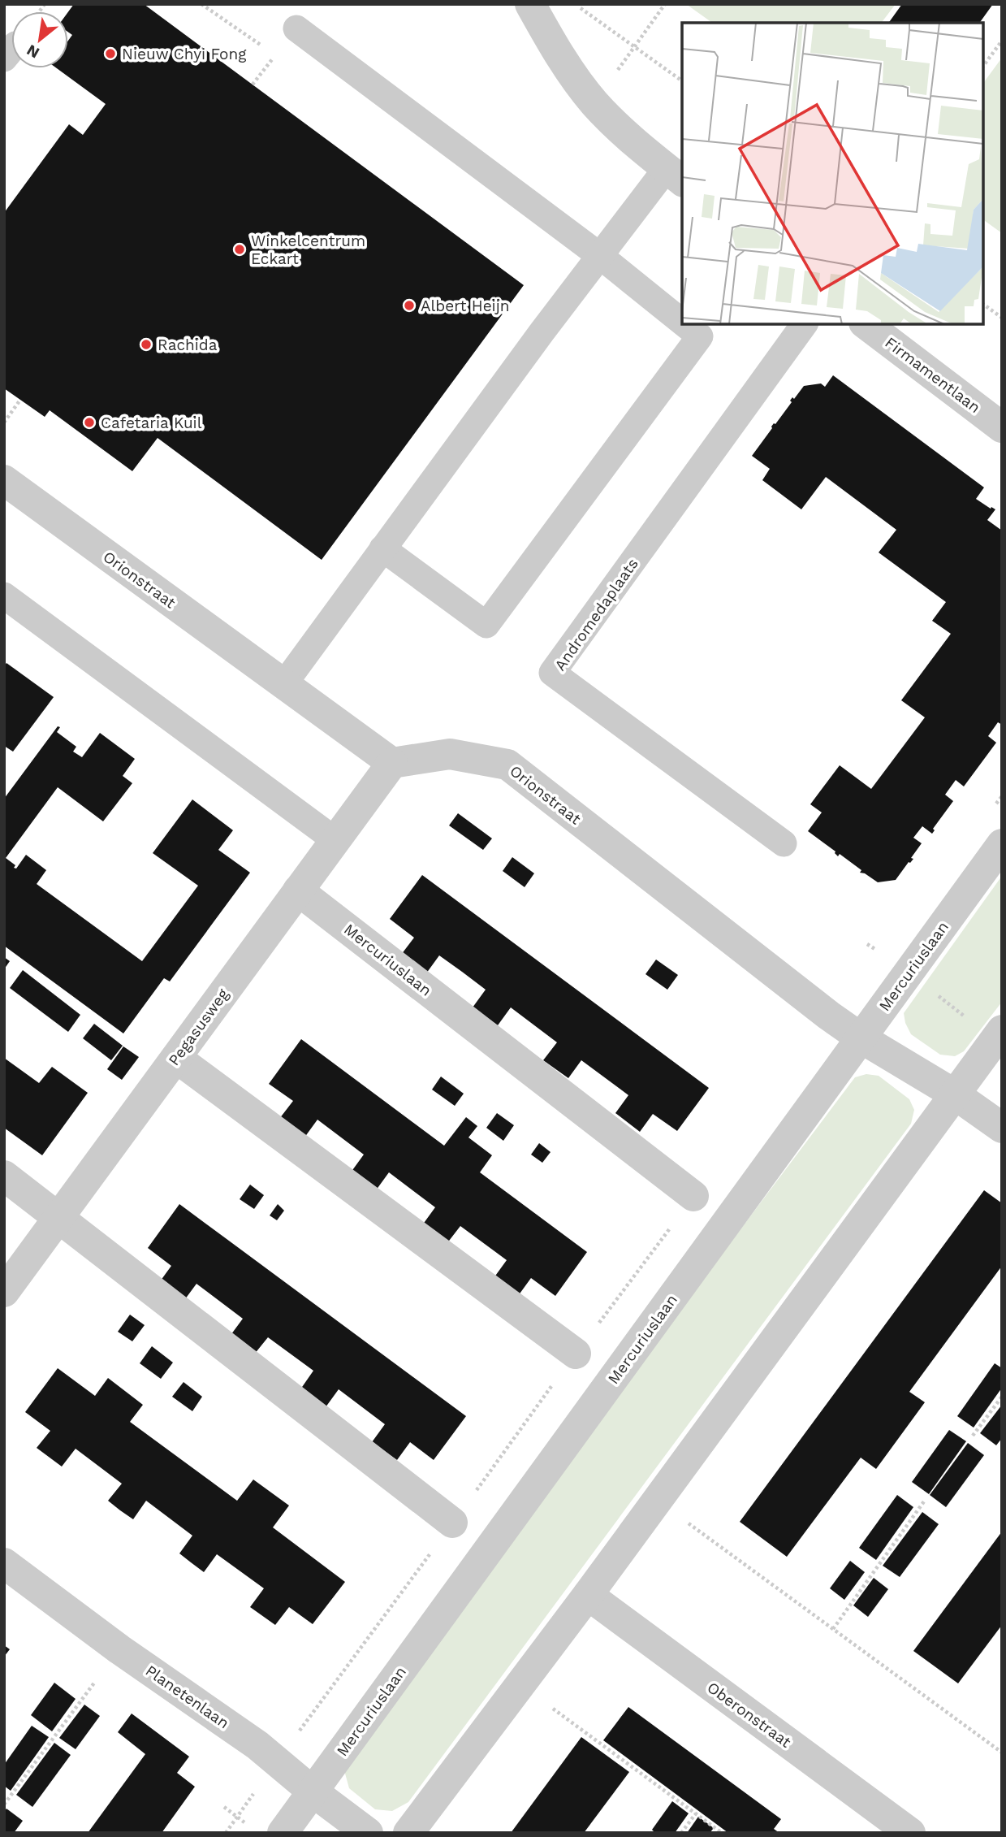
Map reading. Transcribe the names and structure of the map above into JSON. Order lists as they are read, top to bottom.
{
  "streets": {
    "street": [
      "Firmamentlaan",
      "Orionstraat",
      "Mercuriuslaan",
      "Pegasusweg",
      "Planetenlaan",
      "Oberonstraat"
    ],
    "lane": ["Andromedaplaats"]
  },
  "crossings": [
    ["Orionstraat", "Mercuriuslaan"],
    ["Orionstraat", "Pegasusweg"],
    ["Mercuriuslaan", "Pegasusweg"],
    ["Mercuriuslaan", "Planetenlaan"]
  ],
  "places": [
    "Nieuw Chyi Fong",
    "Winkelcentrum Eckart",
    "Albert Heijn",
    "Rachida",
    "Cafetaria Kuil"
  ],
  "north": "bottom left"
}
